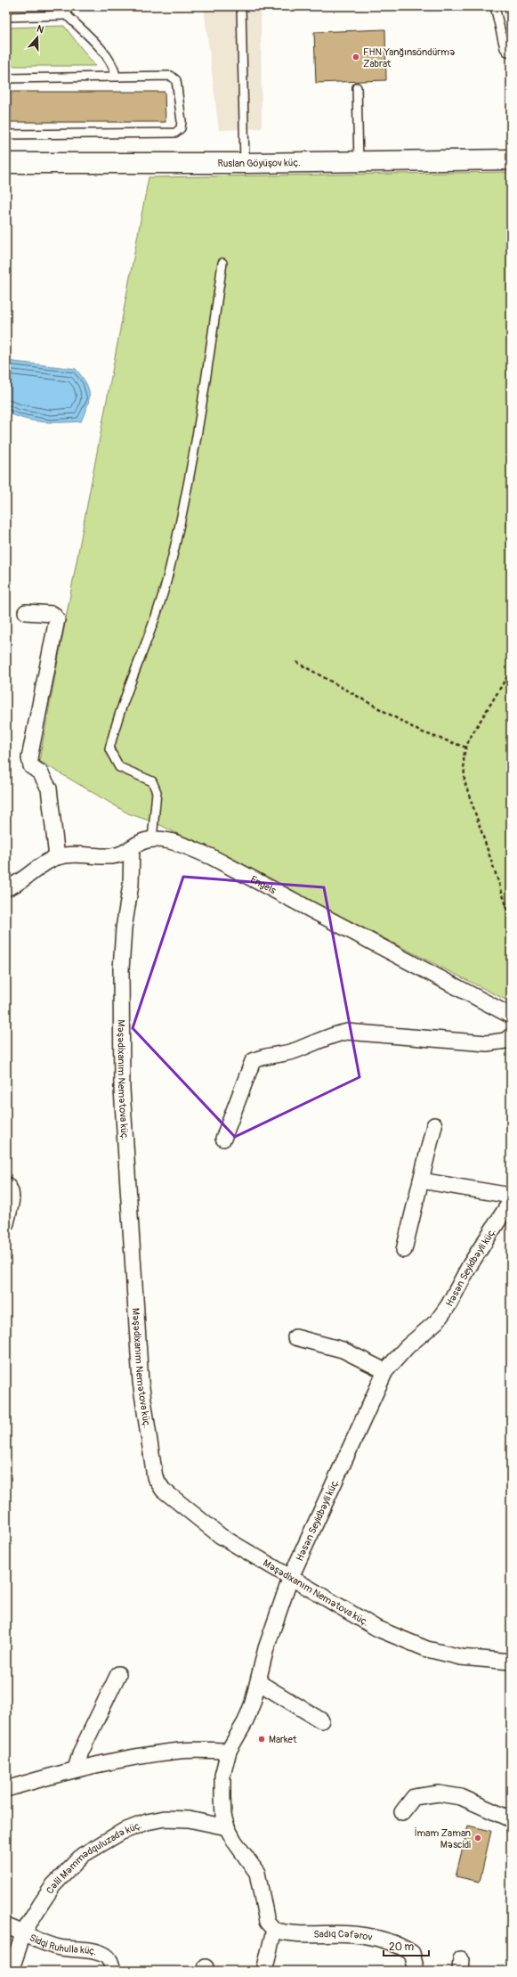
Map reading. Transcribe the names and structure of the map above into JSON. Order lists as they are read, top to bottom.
{
  "streets": {
    "street": [
      "Ruslan Göyüşov küç.",
      "Engels",
      "Məşədixanım Nemətova küç.",
      "Həsən Seyidbəyli küç.",
      "Cəlil Məmmədquluzadə küç.",
      "Sadıq Cəfərov",
      "Sidqi Ruhulla küç."
    ]
  },
  "crossings": [
    ["Məşədixanım Nemətova küç.", "Həsən Seyidbəyli küç."],
    ["Həsən Seyidbəyli küç.", "Cəlil Məmmədquluzadə küç."],
    ["Həsən Seyidbəyli küç.", "Sadıq Cəfərov"],
    ["Cəlil Məmmədquluzadə küç.", "Sidqi Ruhulla küç."]
  ],
  "places": ["FHN Yanğınsöndürmə Zabrat", "Market", "İmam Zaman Məscidi"],
  "scale_bar": "20 m",
  "north": "top"
}
